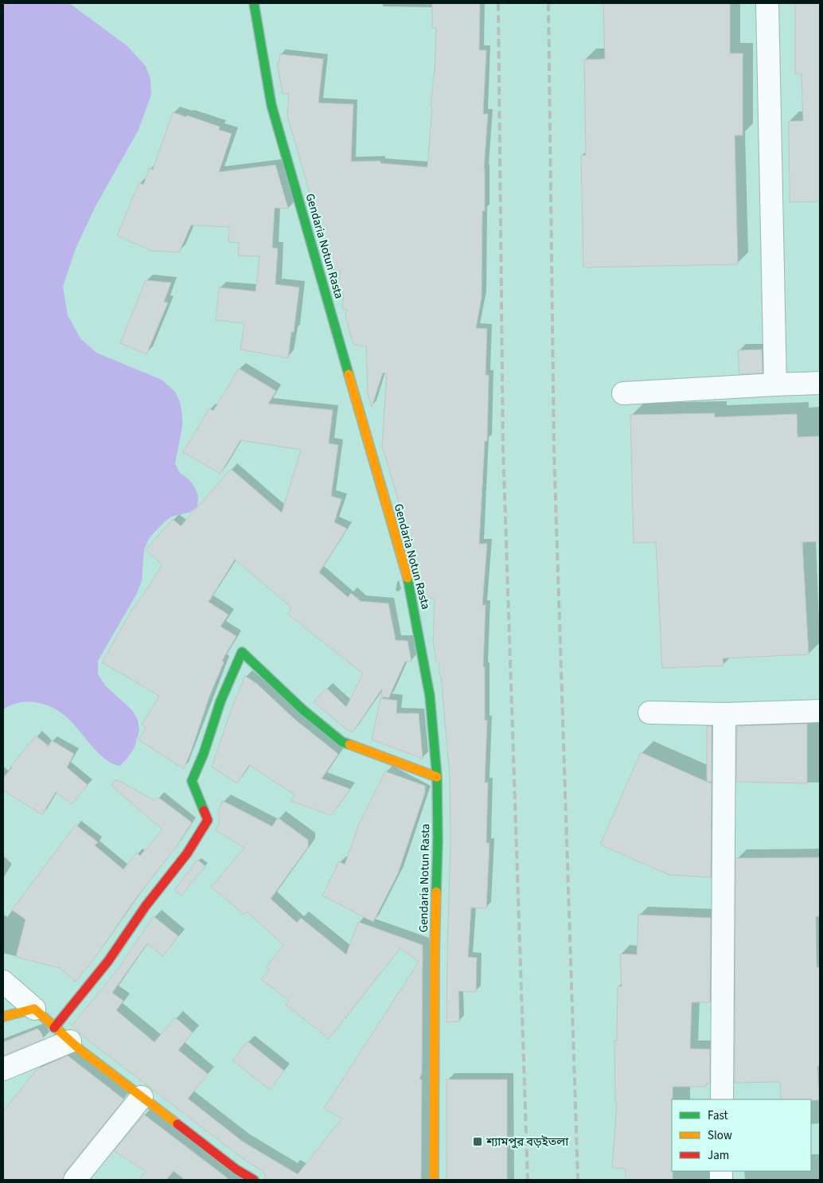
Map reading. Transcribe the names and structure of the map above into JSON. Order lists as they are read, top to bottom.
{
  "streets": {
    "main road": ["Gendaria Notun Rasta"]
  },
  "places": {
    "transit": ["শ্যামপুর বড়ইতলা"]
  },
  "legend": ["Fast", "Slow", "Jam"]
}
